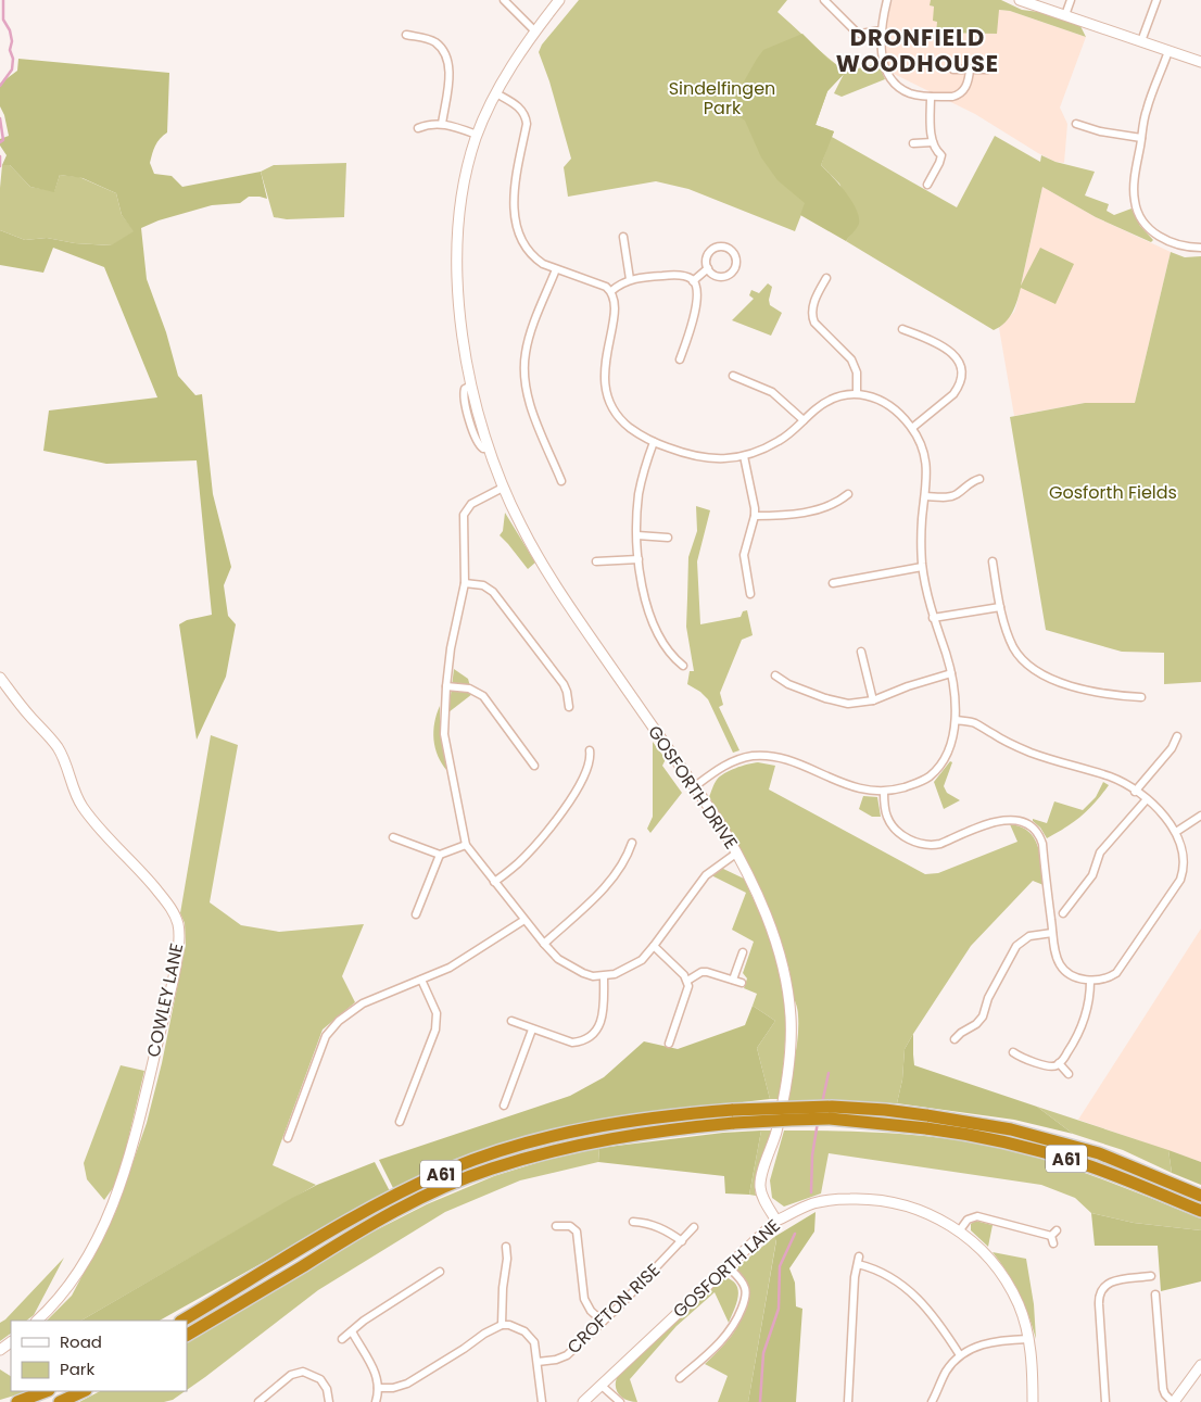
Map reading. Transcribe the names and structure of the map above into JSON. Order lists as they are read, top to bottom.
{
  "streets": {
    "highway": ["A61"],
    "street": [
      "GOSFORTH DRIVE",
      "COWLEY LANE",
      "GOSFORTH LANE",
      "CROFTON RISE"
    ]
  },
  "crossings": [
    ["GOSFORTH DRIVE", "GOSFORTH LANE"]
  ],
  "districts": ["DRONFIELD WOODHOUSE"],
  "parks": ["Sindelfingen Park", "Gosforth Fields"],
  "legend": ["Road", "Park"]
}
